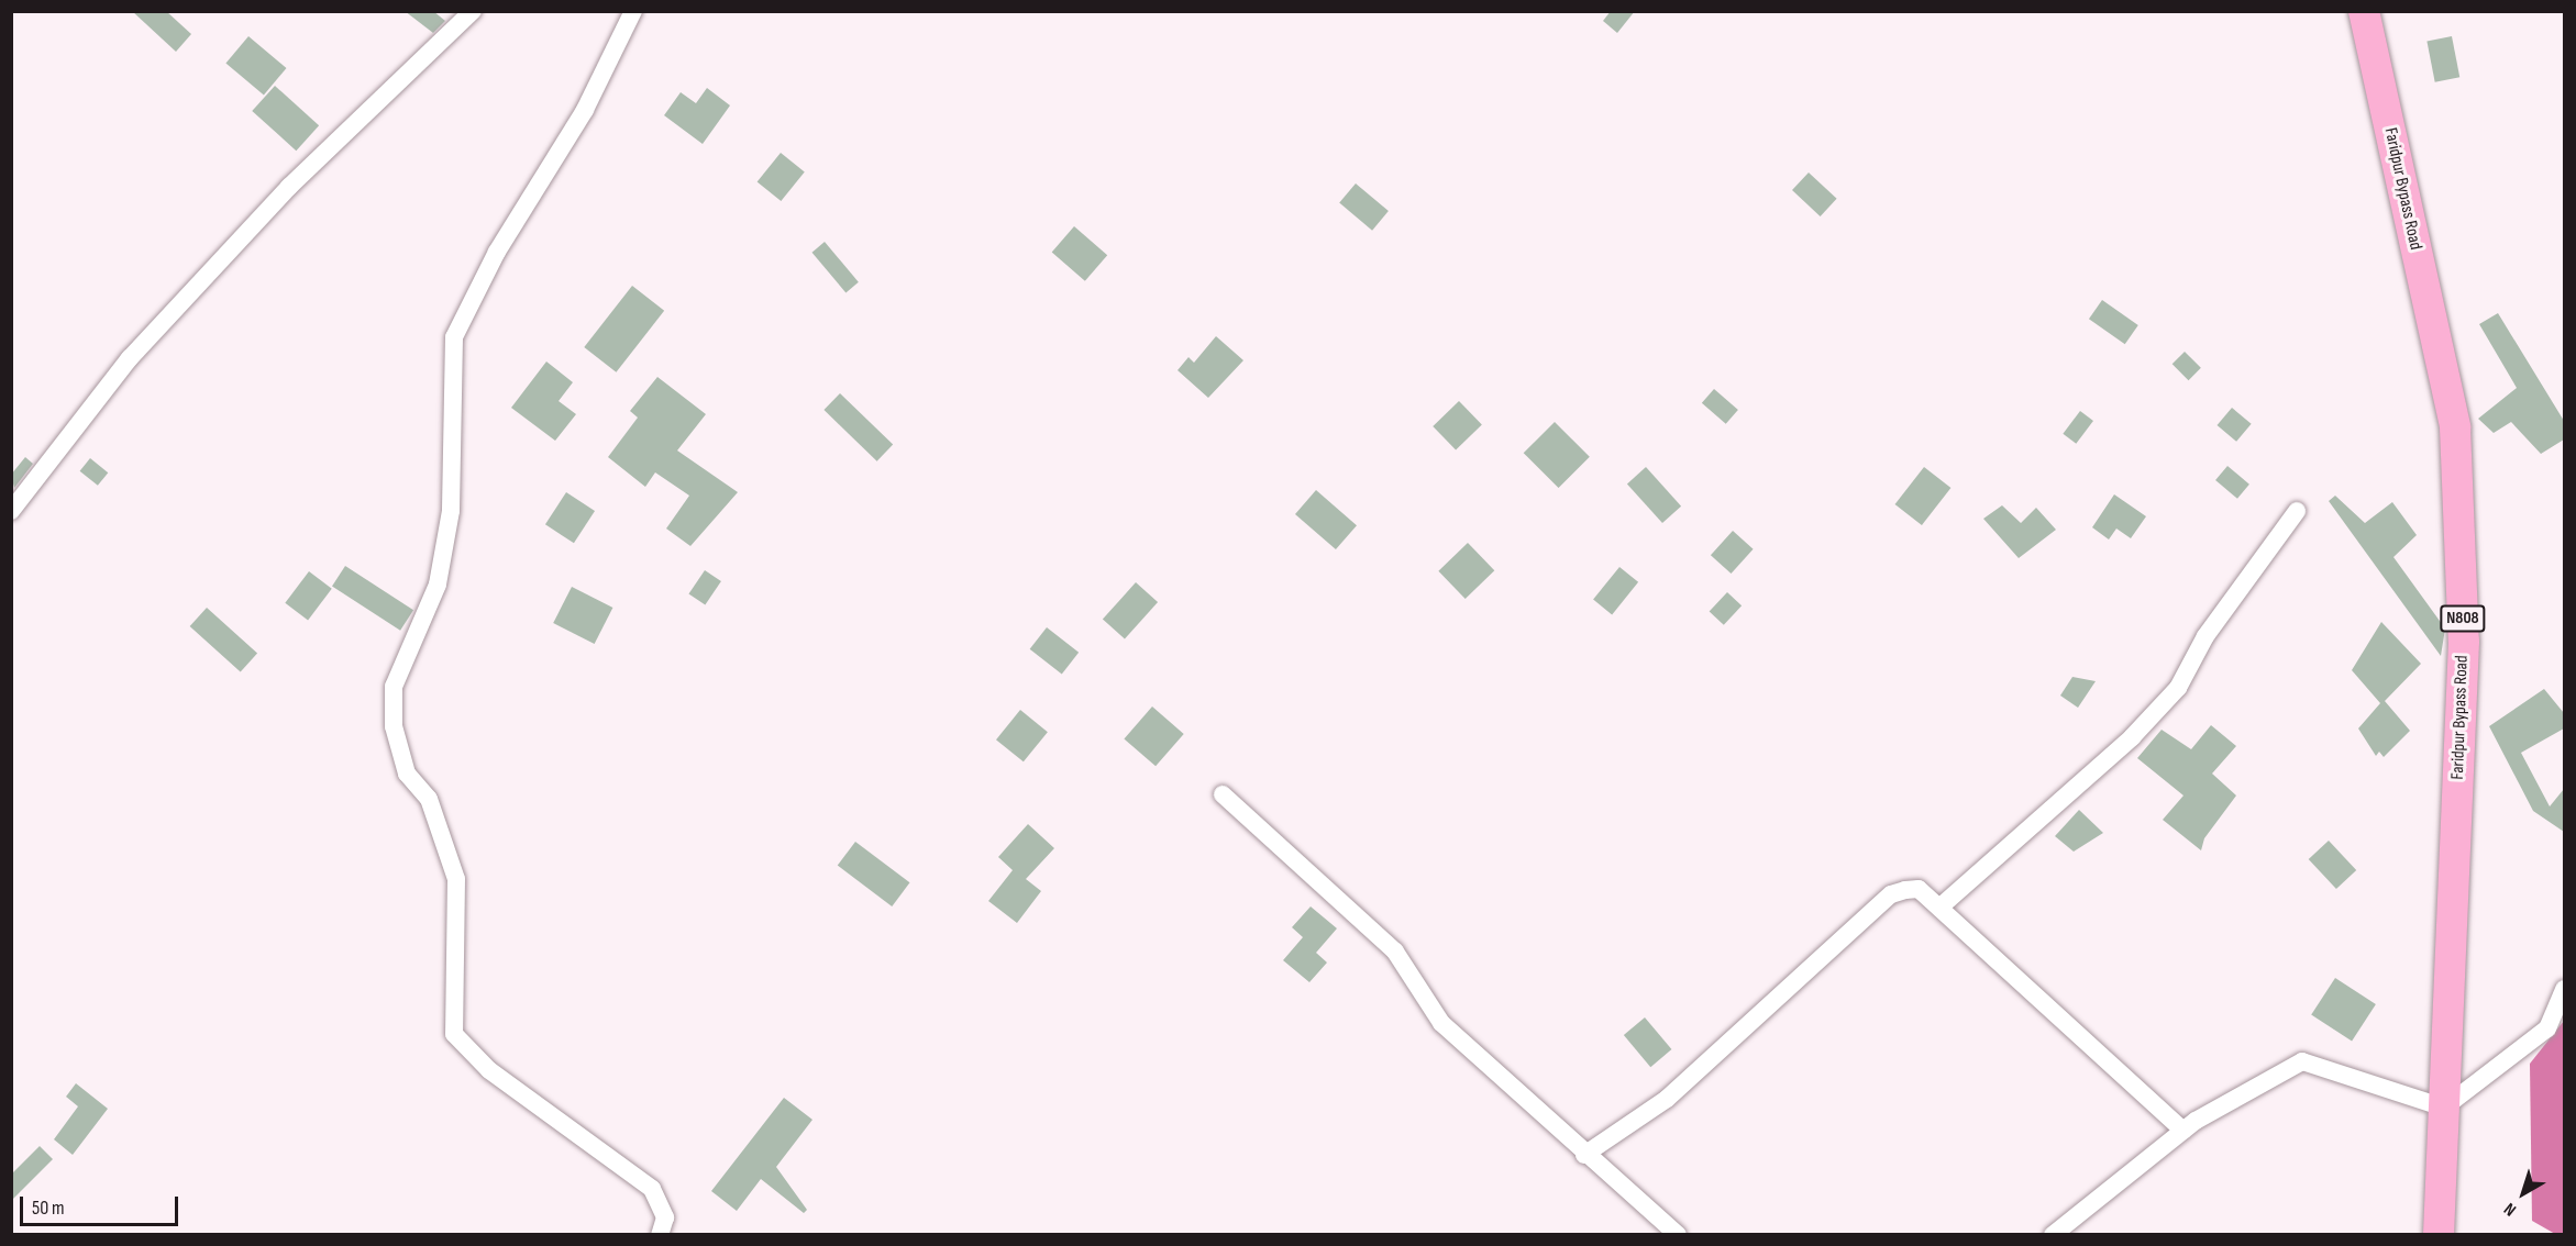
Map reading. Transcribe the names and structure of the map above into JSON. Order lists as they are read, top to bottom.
{
  "streets": {
    "highway": ["Faridpur Bypass Road", "N808"]
  },
  "scale_bar": "50 m",
  "north": "bottom left"
}
